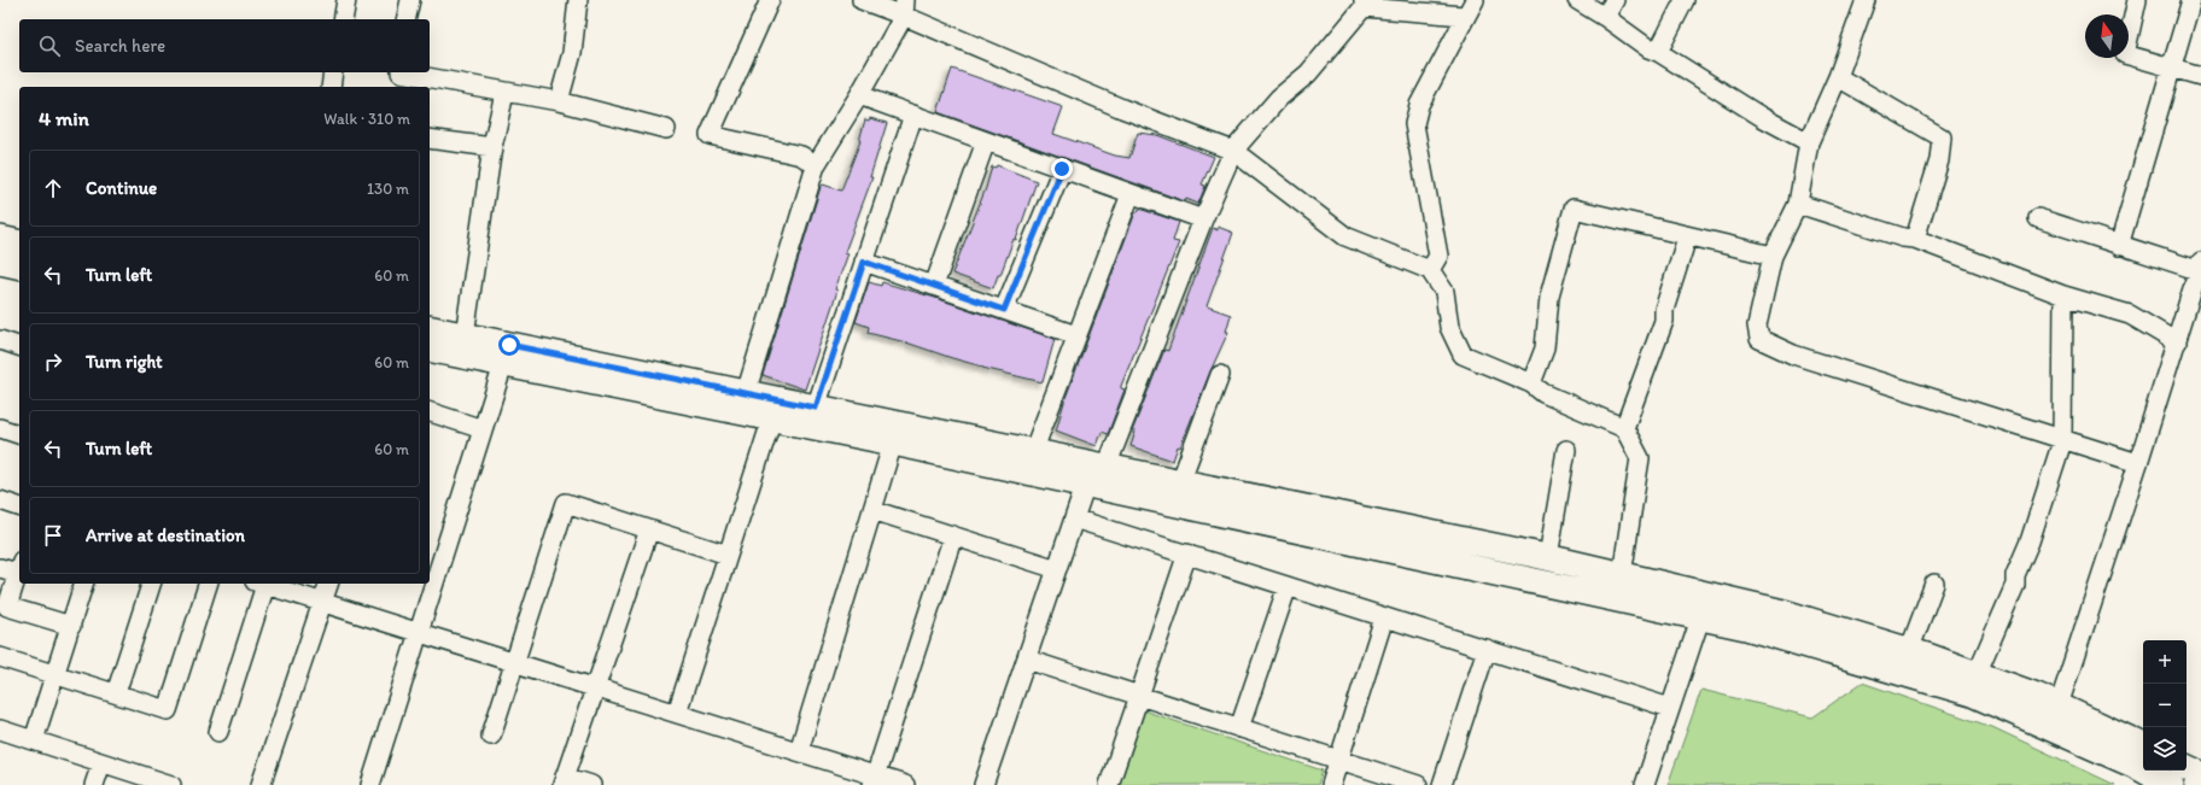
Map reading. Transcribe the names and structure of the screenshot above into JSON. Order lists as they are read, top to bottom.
{
  "north": "top",
  "page": {
    "search": "Search here",
    "heading": ["4 min", "Walk · 310 m"],
    "list": [
      ["Continue", "130 m"],
      ["Turn left", "60 m"],
      ["Turn right", "60 m"],
      ["Turn left", "60 m"],
      "Arrive at destination"
    ],
    "map_buttons": ["+", "−"]
  }
}
